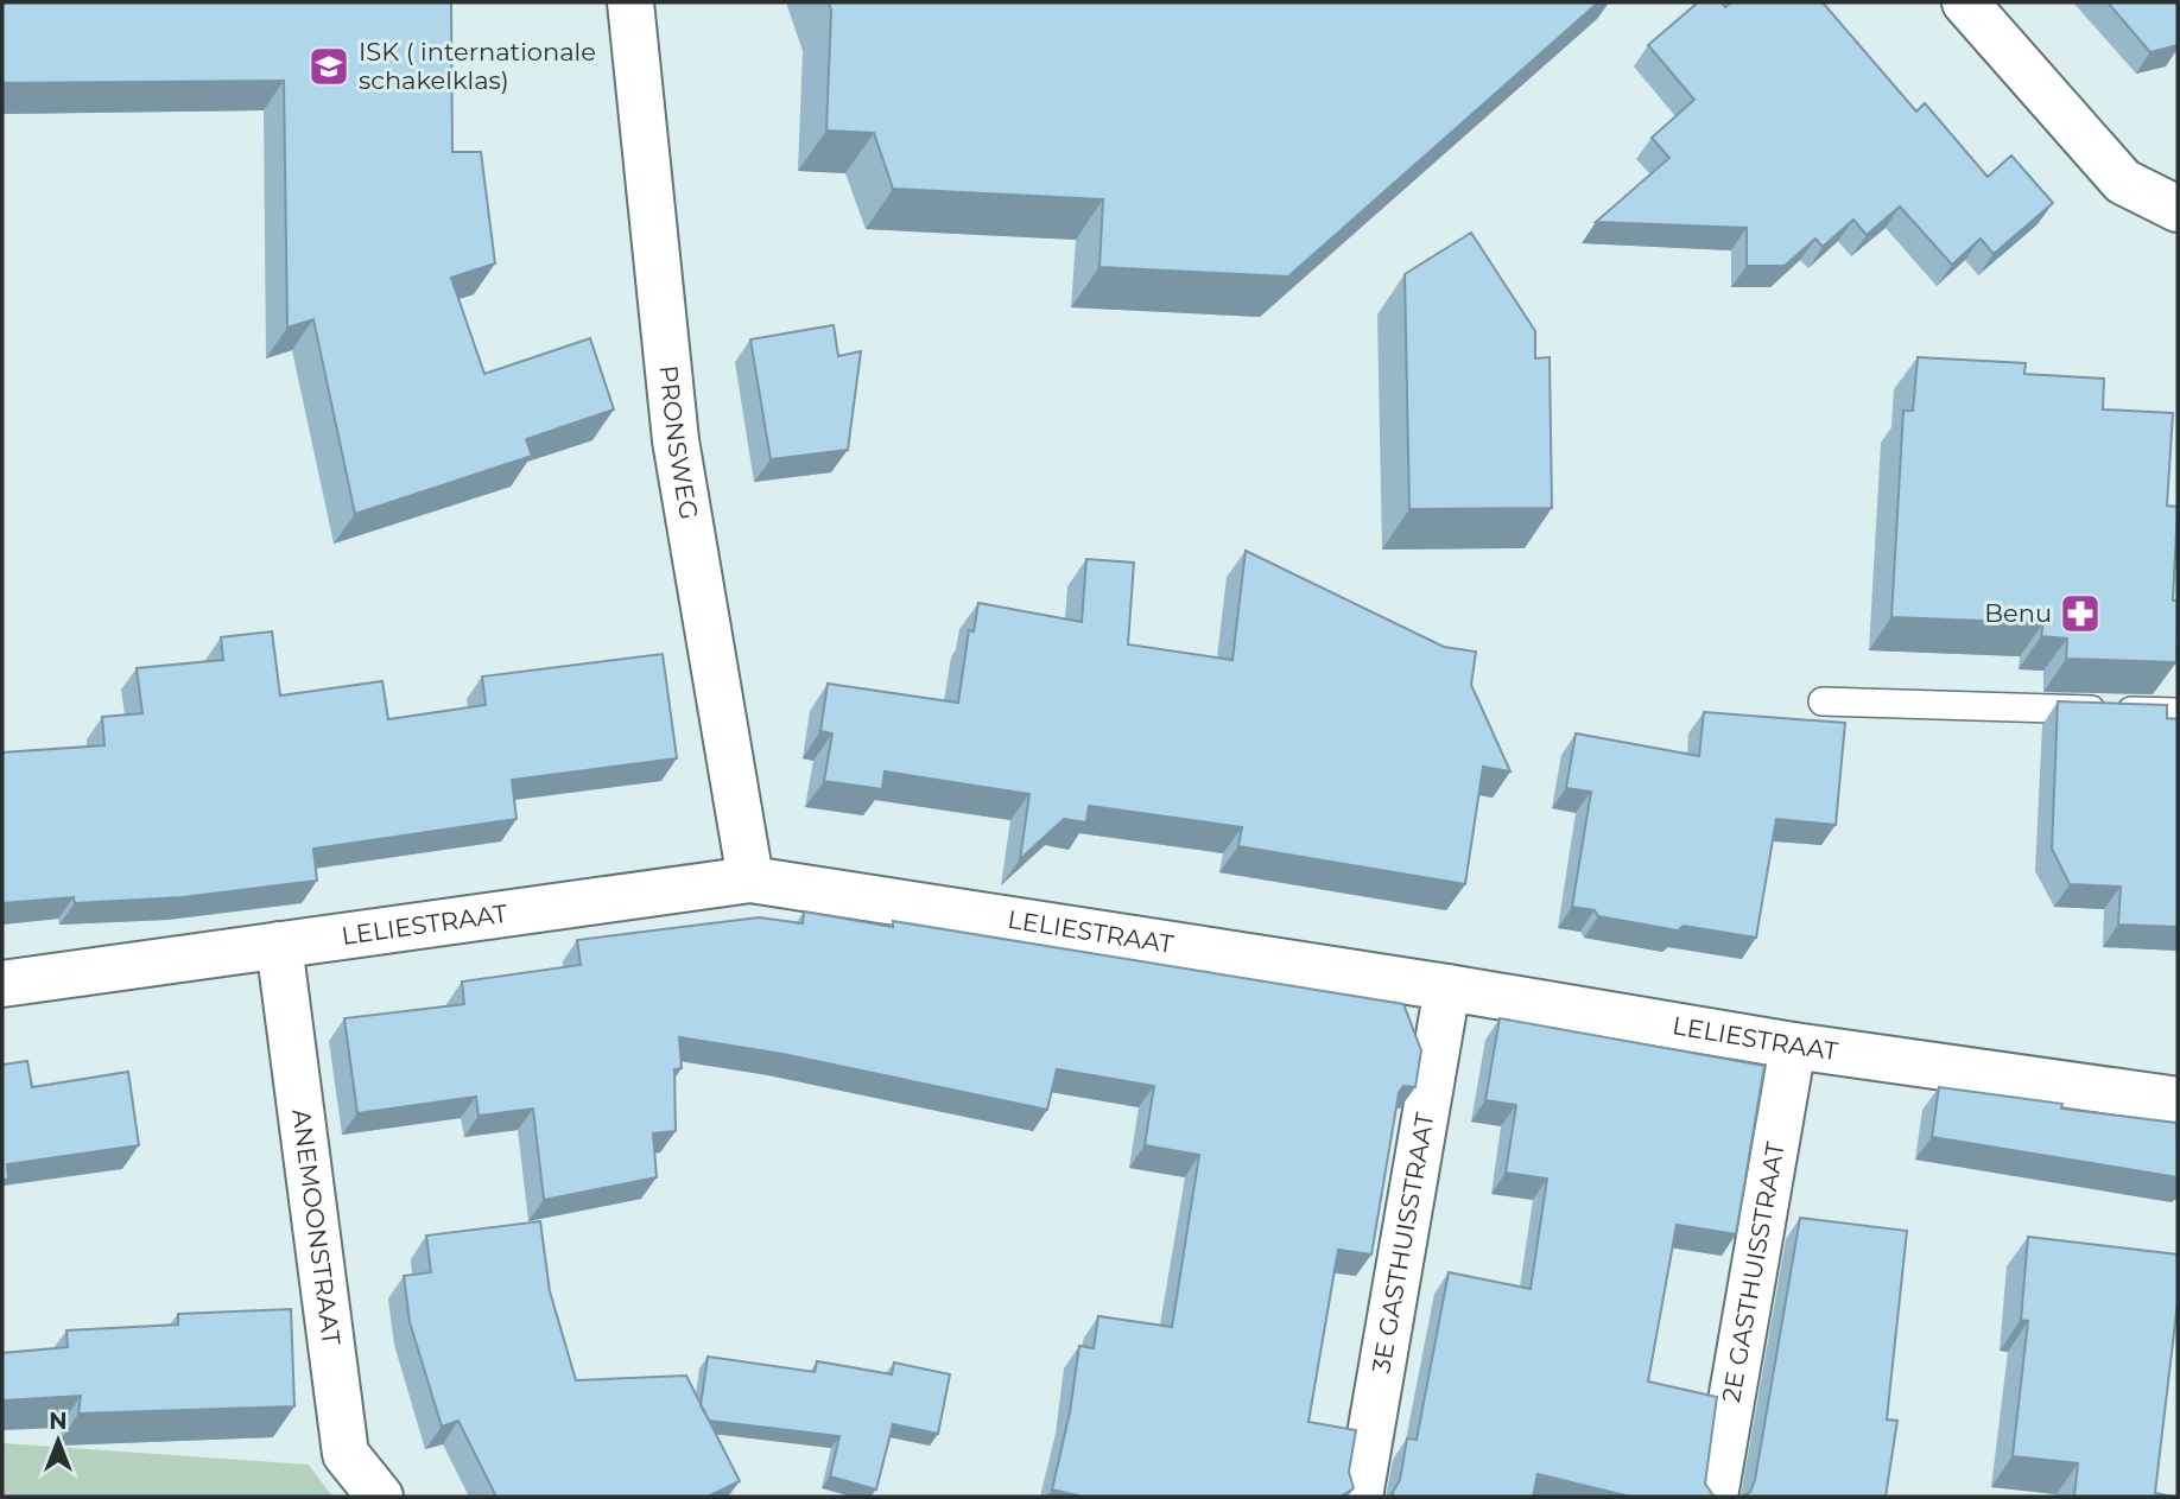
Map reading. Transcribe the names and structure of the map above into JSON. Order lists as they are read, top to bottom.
{
  "streets": {
    "street": [
      "PRONSWEG",
      "LELIESTRAAT",
      "ANEMOONSTRAAT",
      "3E GASTHUISSTRAAT",
      "2E GASTHUISSTRAAT"
    ]
  },
  "crossings": [
    ["PRONSWEG", "LELIESTRAAT"],
    ["LELIESTRAAT", "ANEMOONSTRAAT"],
    ["LELIESTRAAT", "3E GASTHUISSTRAAT"],
    ["LELIESTRAAT", "2E GASTHUISSTRAAT"]
  ],
  "places": {
    "school or university": ["ISK ( internationale schakelklas)"],
    "pharmacy": ["Benu"]
  },
  "north": "top"
}
